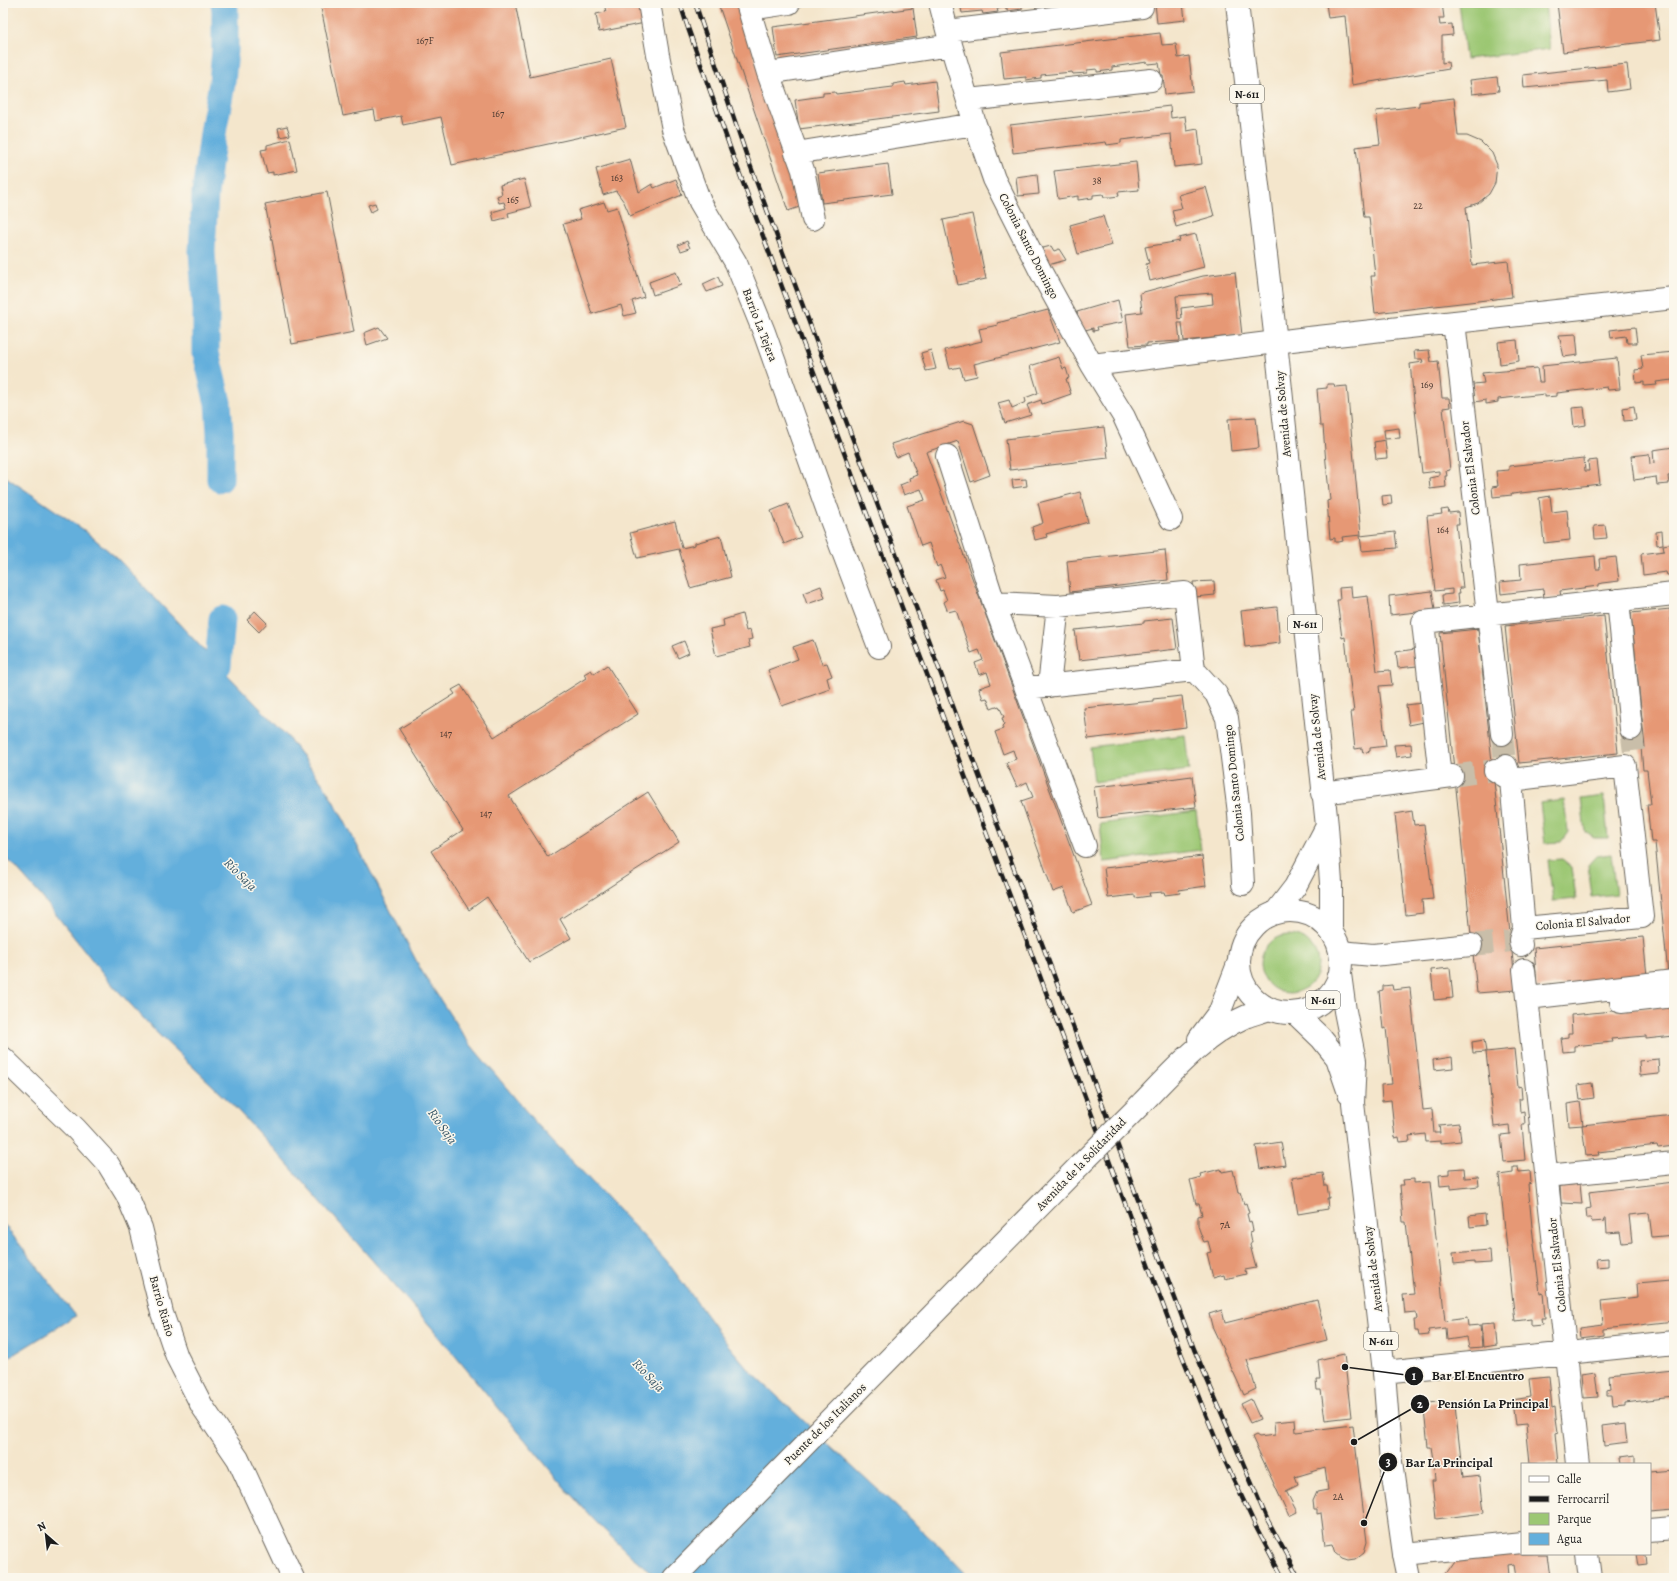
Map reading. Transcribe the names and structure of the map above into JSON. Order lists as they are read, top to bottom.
{
  "streets": {
    "main road": [
      "N-611",
      "Colonia Santo Domingo",
      "Barrio La Tejera",
      "Avenida de Solvay",
      "Colonia El Salvador",
      "Avenida de la Solidaridad",
      "Barrio Riaño",
      "Puente de los Italianos"
    ]
  },
  "crossings": [
    ["N-611", "Avenida de Solvay"],
    ["N-611", "Avenida de la Solidaridad"],
    ["Avenida de Solvay", "Avenida de la Solidaridad"],
    ["Avenida de la Solidaridad", "Puente de los Italianos"]
  ],
  "water": ["Río Saja"],
  "places": ["Bar El Encuentro", "Pensión La Principal", "Bar La Principal"],
  "house_numbers": [
    "167F",
    "167",
    "163",
    "38",
    "165",
    "22",
    "169",
    "164",
    "147",
    "147",
    "7A",
    "2A"
  ],
  "legend": [
    "Calle",
    "Ferrocarril",
    "Parque",
    "Agua"
  ],
  "north": "top left"
}
